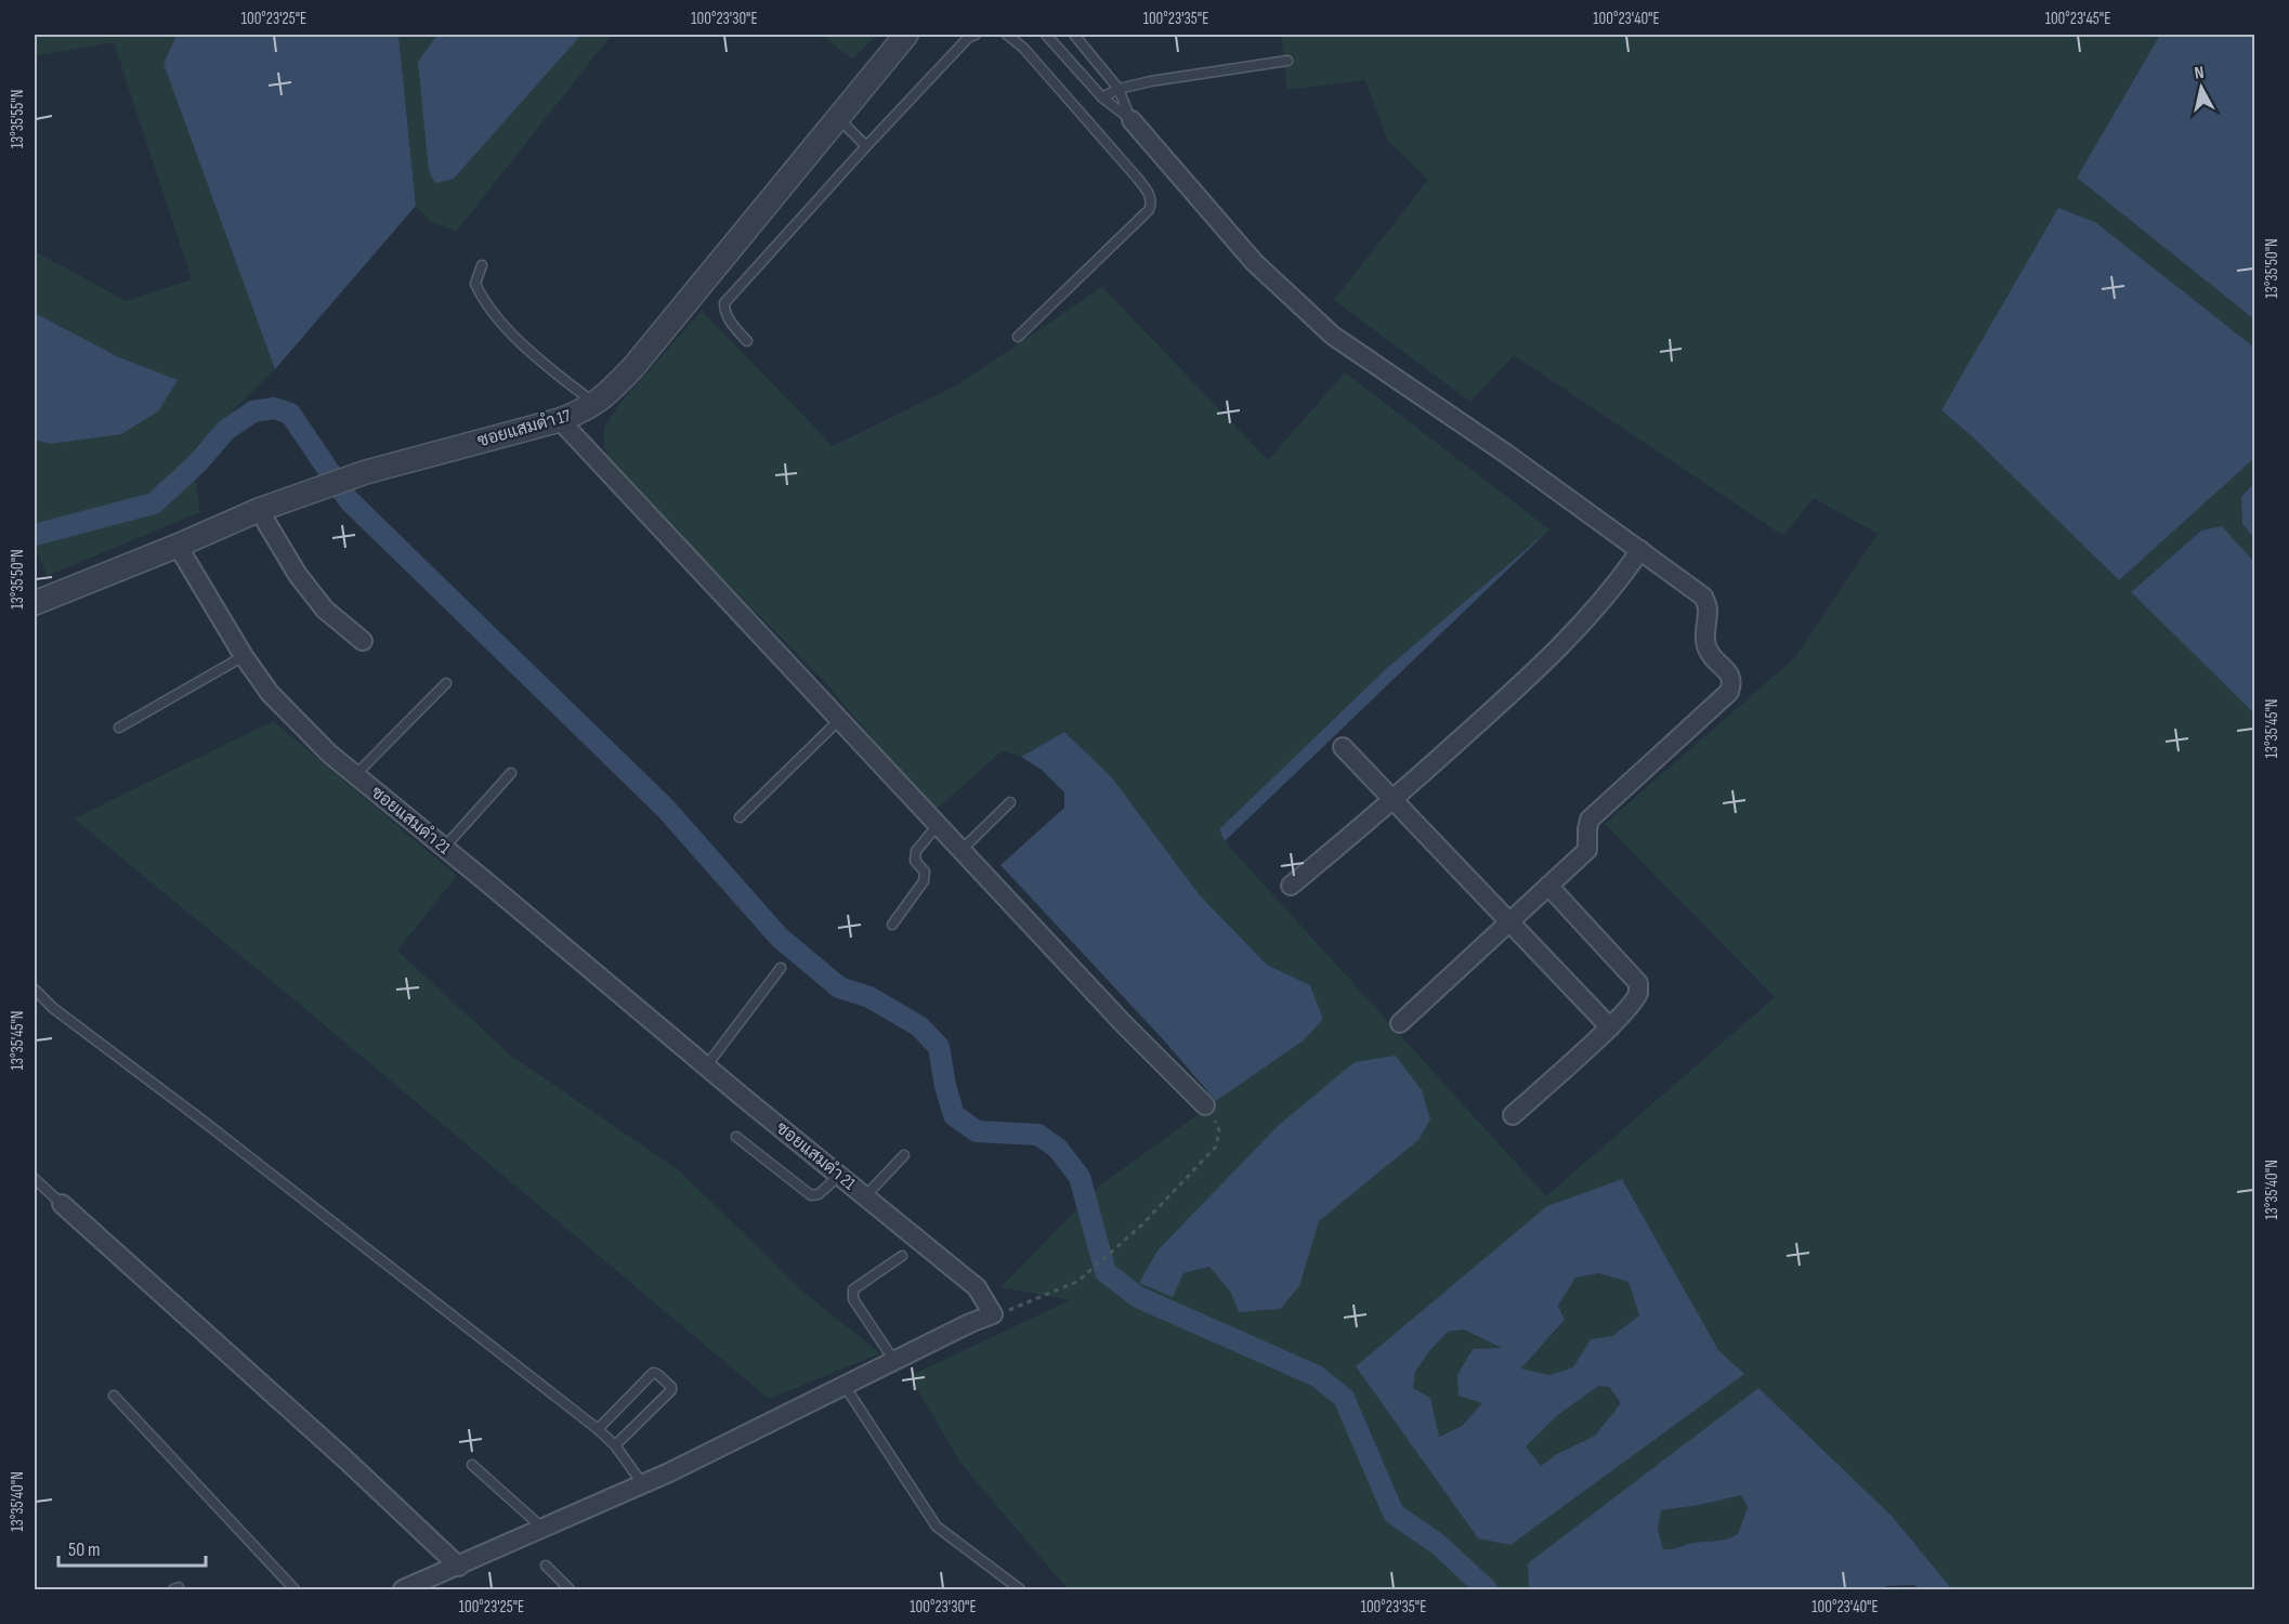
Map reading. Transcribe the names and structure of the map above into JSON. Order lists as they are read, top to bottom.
{
  "streets": {
    "street": ["ซอยแสมดำ 17", "ซอยแสมดำ 21"]
  },
  "crossings": [
    ["ซอยแสมดำ 17", "ซอยแสมดำ 21"]
  ],
  "scale_bar": "50 m",
  "north": "top",
  "coordinates": [
    "100°23'25\"E",
    "100°23'30\"E",
    "100°23'35\"E",
    "100°23'40\"E",
    "100°23'45\"E",
    "13°35'55\"N",
    "13°35'50\"N",
    "13°35'45\"N",
    "13°35'40\"N"
  ]
}
